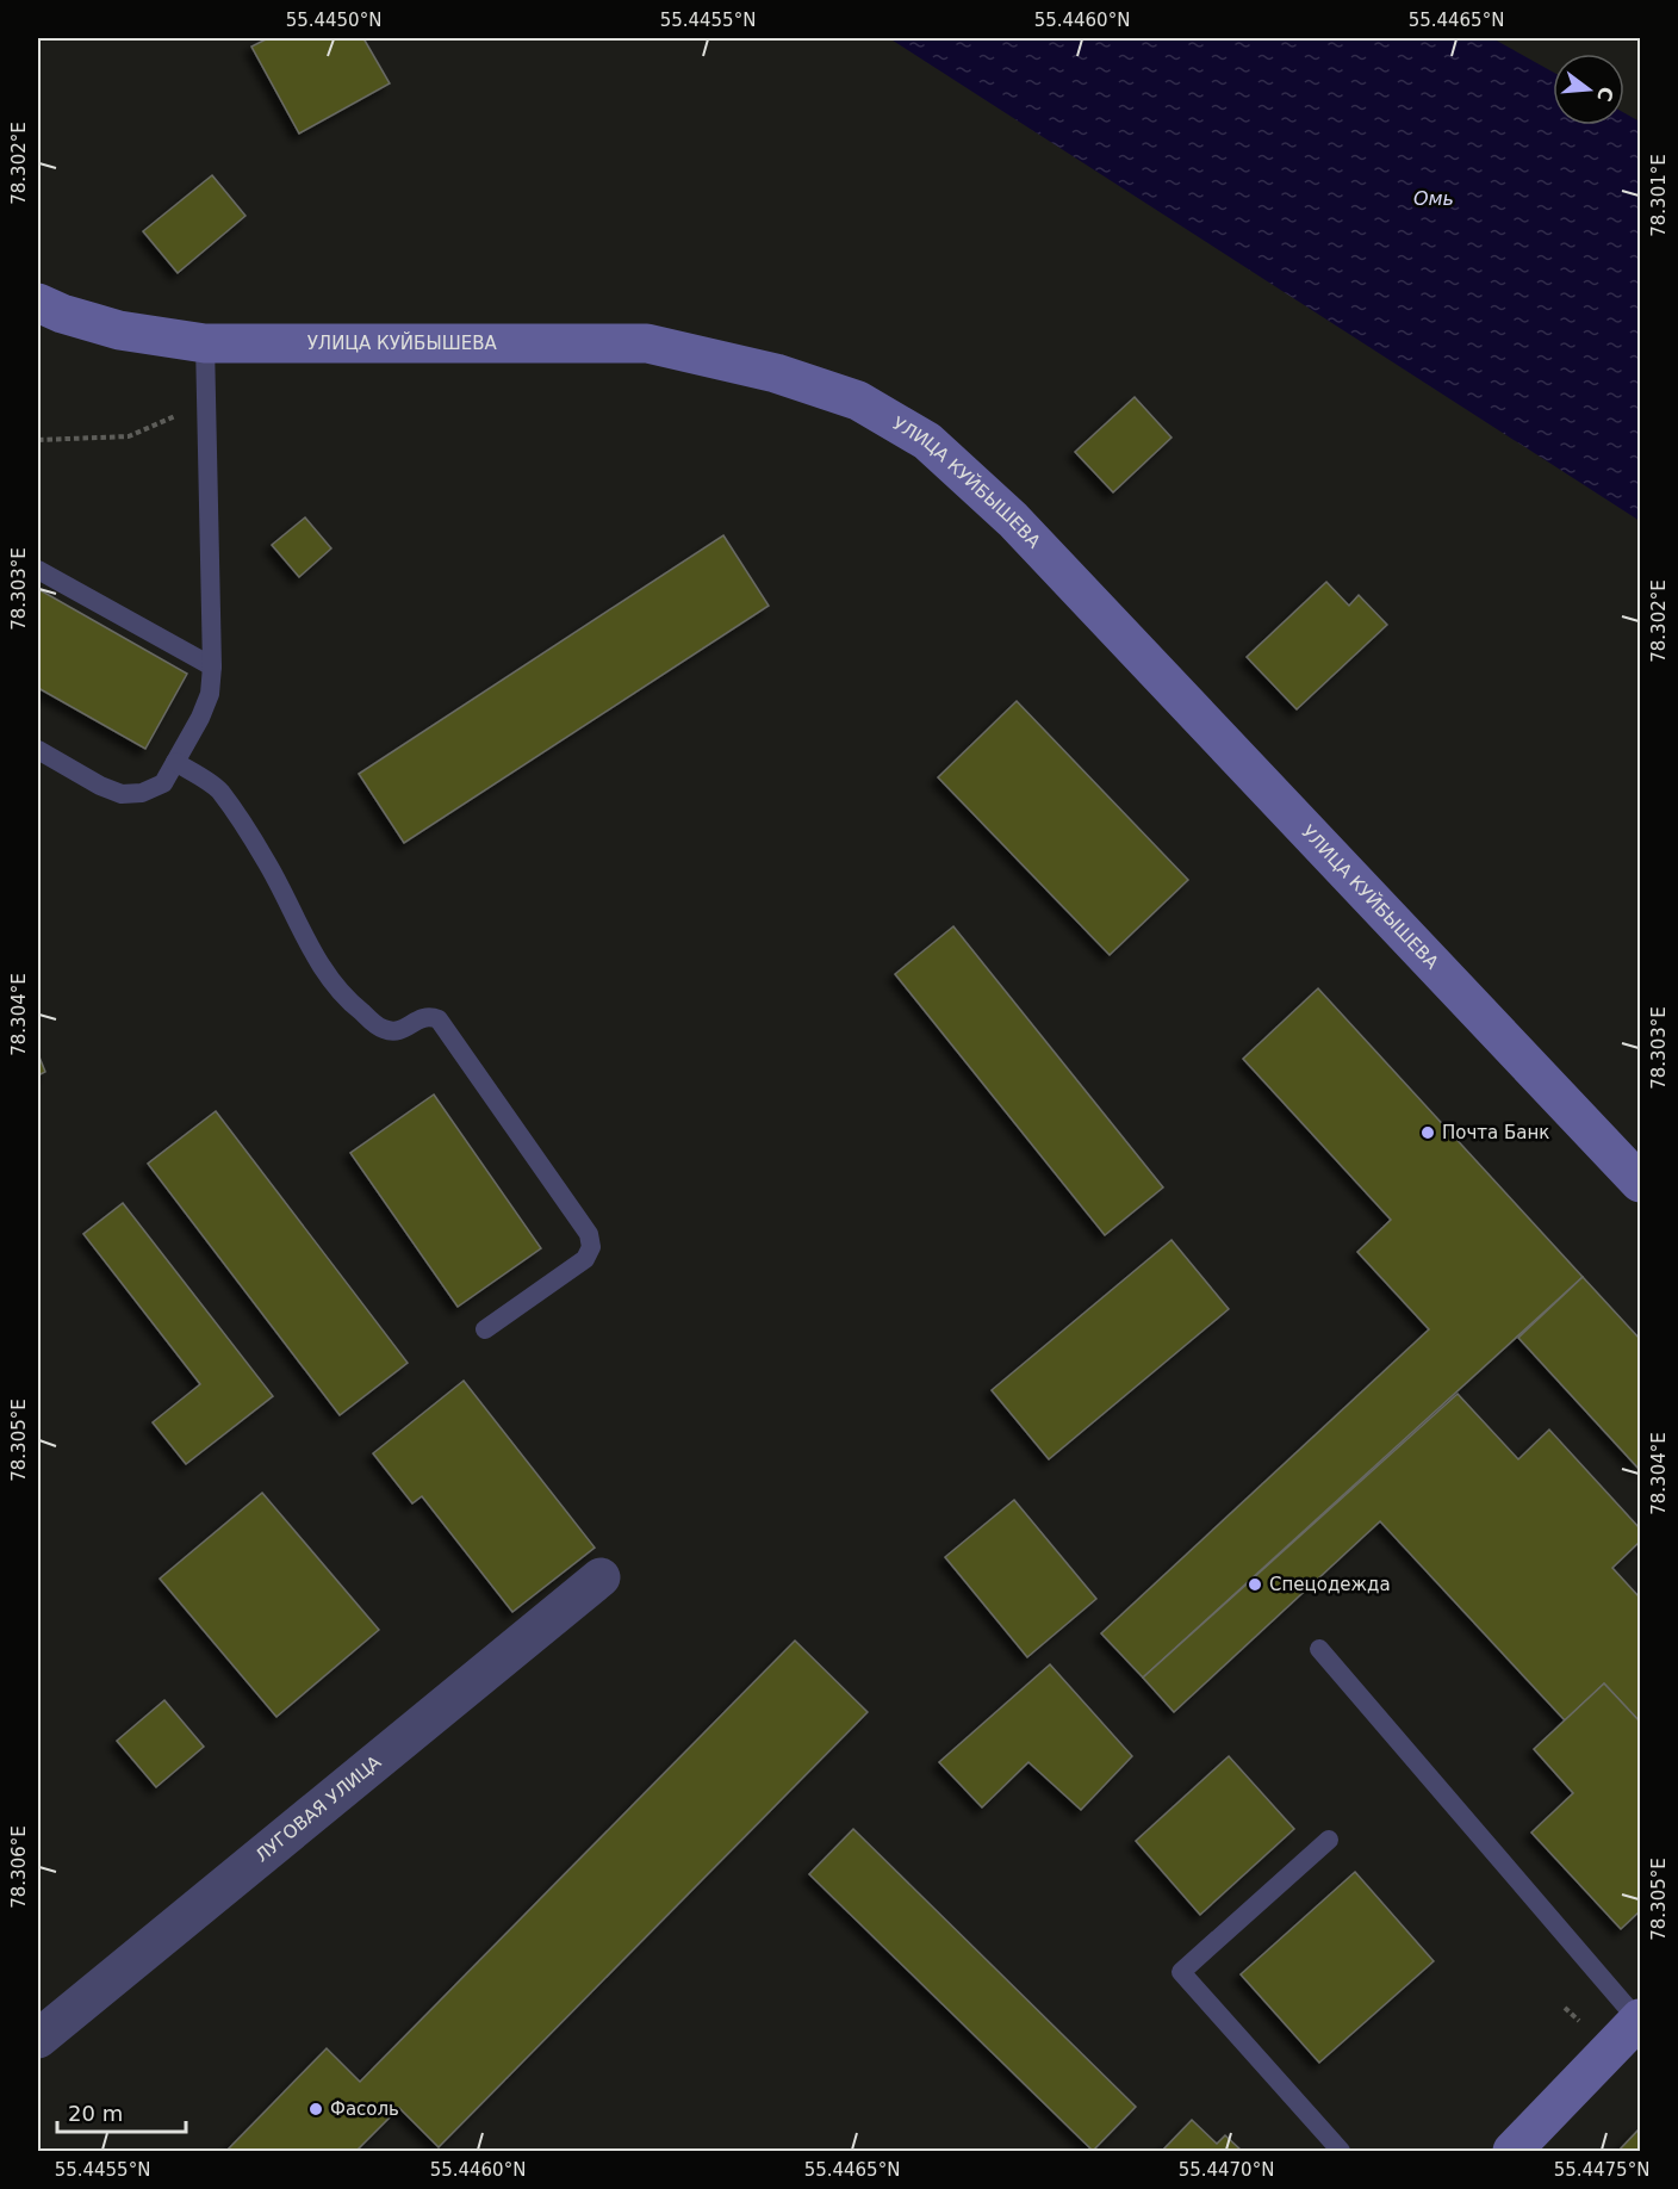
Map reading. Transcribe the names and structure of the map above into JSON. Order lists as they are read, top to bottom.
{
  "streets": {
    "street": ["УЛИЦА КУЙБЫШЕВА", "ЛУГОВАЯ УЛИЦА"]
  },
  "water": ["Омь"],
  "places": ["Почта Банк", "Спецодежда", "Фасоль"],
  "scale_bar": "20 m",
  "north": "right",
  "coordinates": [
    "55.4450°N",
    "55.4455°N",
    "55.4460°N",
    "55.4465°N",
    "78.302°E",
    "78.301°E",
    "78.303°E",
    "78.304°E",
    "78.305°E",
    "78.306°E",
    "55.4470°N",
    "55.4475°N"
  ]
}
